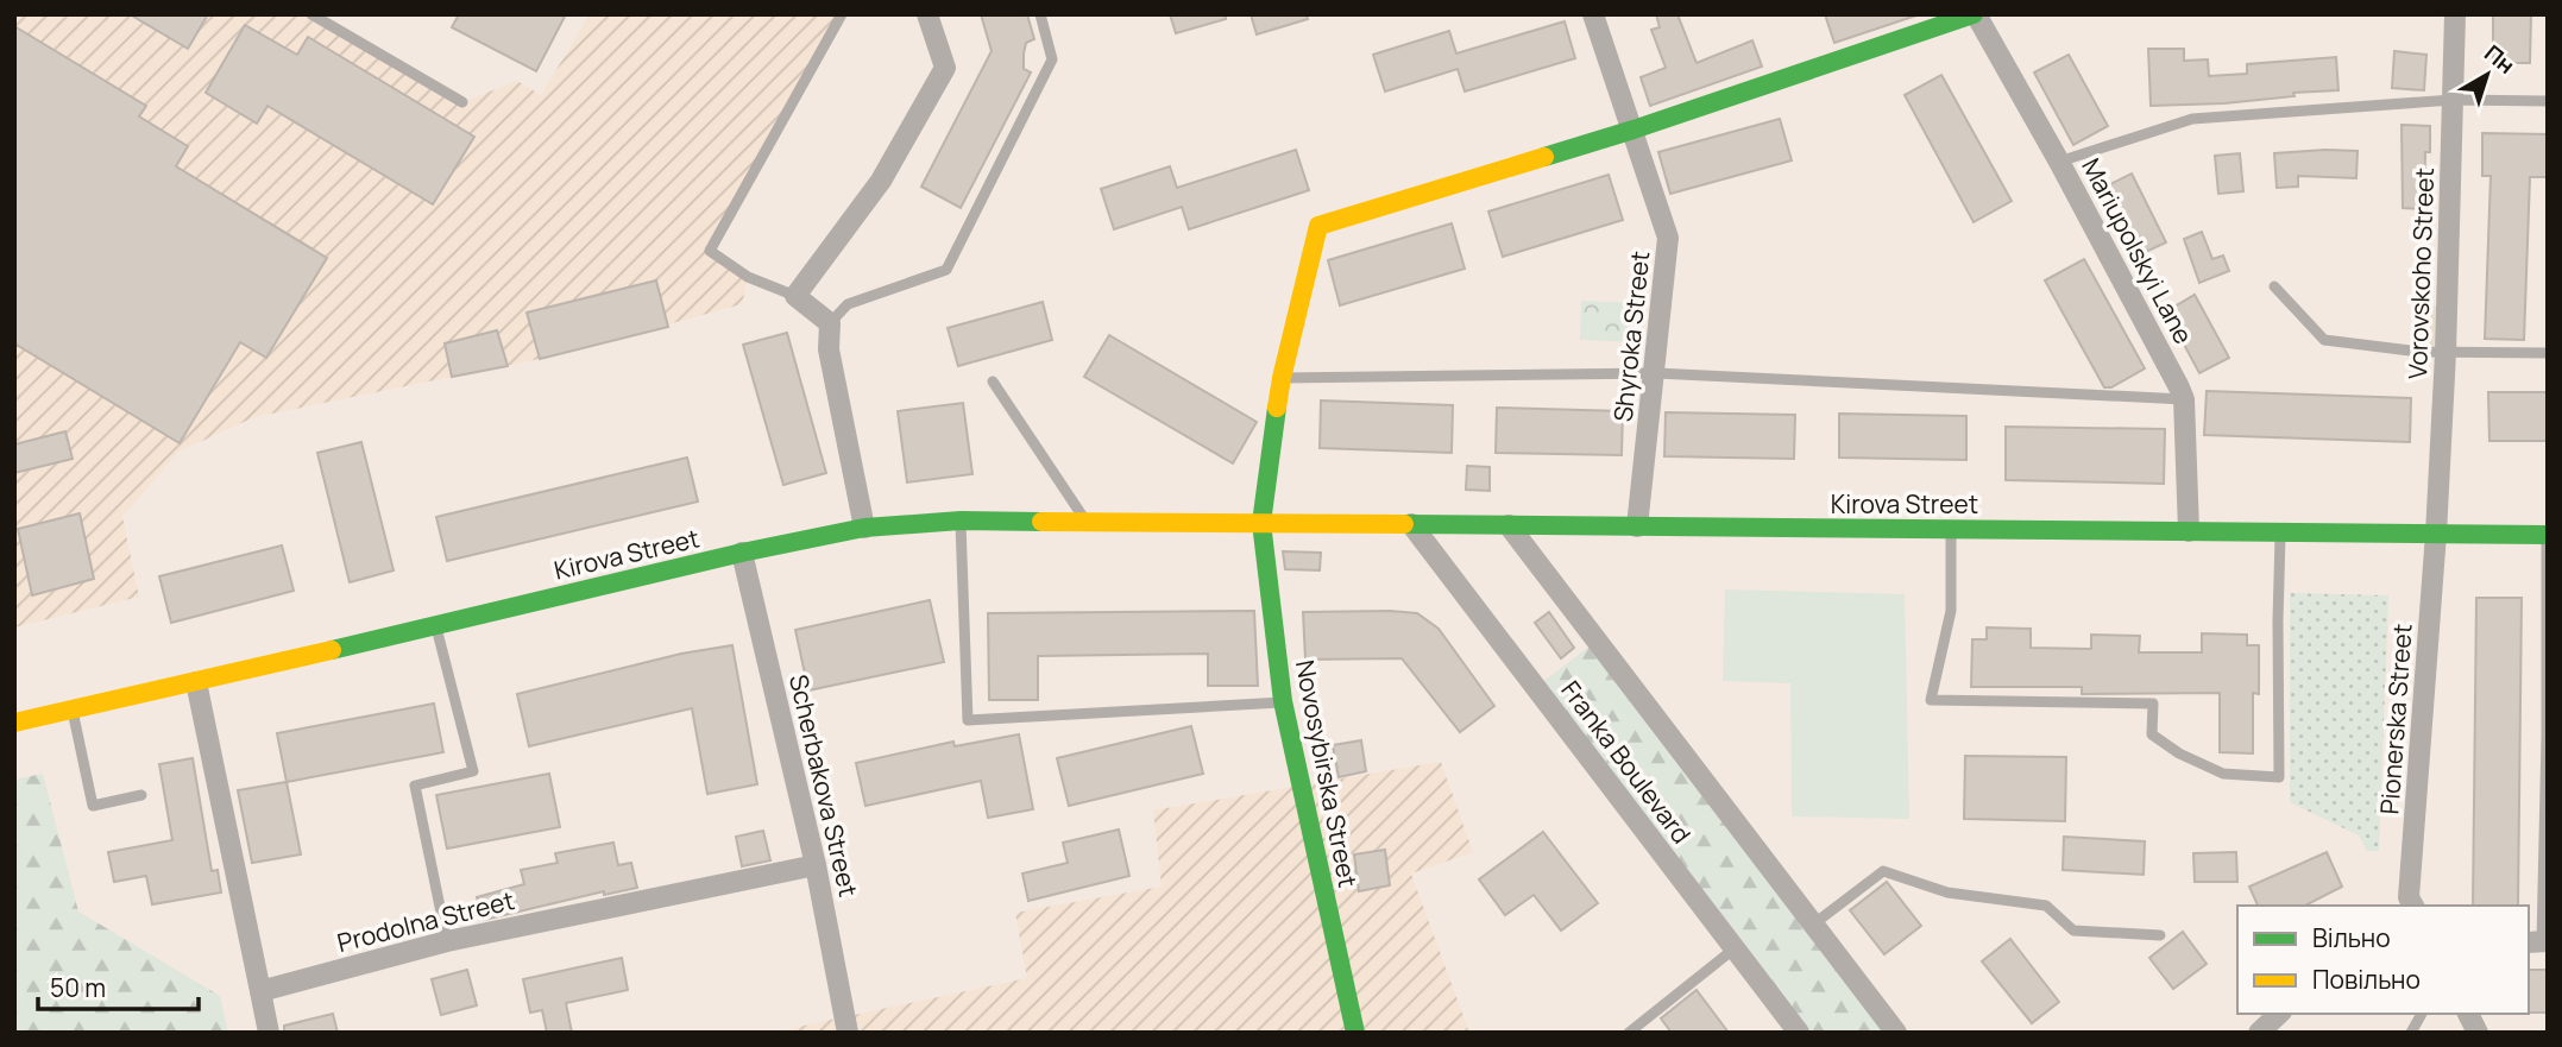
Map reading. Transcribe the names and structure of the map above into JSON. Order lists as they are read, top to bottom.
{
  "streets": {
    "street": [
      "Mariupolskyi Lane",
      "Vorovskoho Street",
      "Shyroka Street",
      "Kirova Street",
      "Pionerska Street",
      "Franka Boulevard",
      "Novosybirska Street",
      "Scherbakova Street",
      "Prodolna Street"
    ]
  },
  "crossings": [
    ["Mariupolskyi Lane", "Kirova Street"],
    ["Vorovskoho Street", "Kirova Street"],
    ["Vorovskoho Street", "Pionerska Street"],
    ["Shyroka Street", "Kirova Street"],
    ["Kirova Street", "Pionerska Street"],
    ["Kirova Street", "Franka Boulevard"],
    ["Kirova Street", "Novosybirska Street"],
    ["Kirova Street", "Scherbakova Street"],
    ["Scherbakova Street", "Prodolna Street"]
  ],
  "legend": ["Вільно", "Повільно"],
  "scale_bar": "50 m",
  "north": "top right"
}
